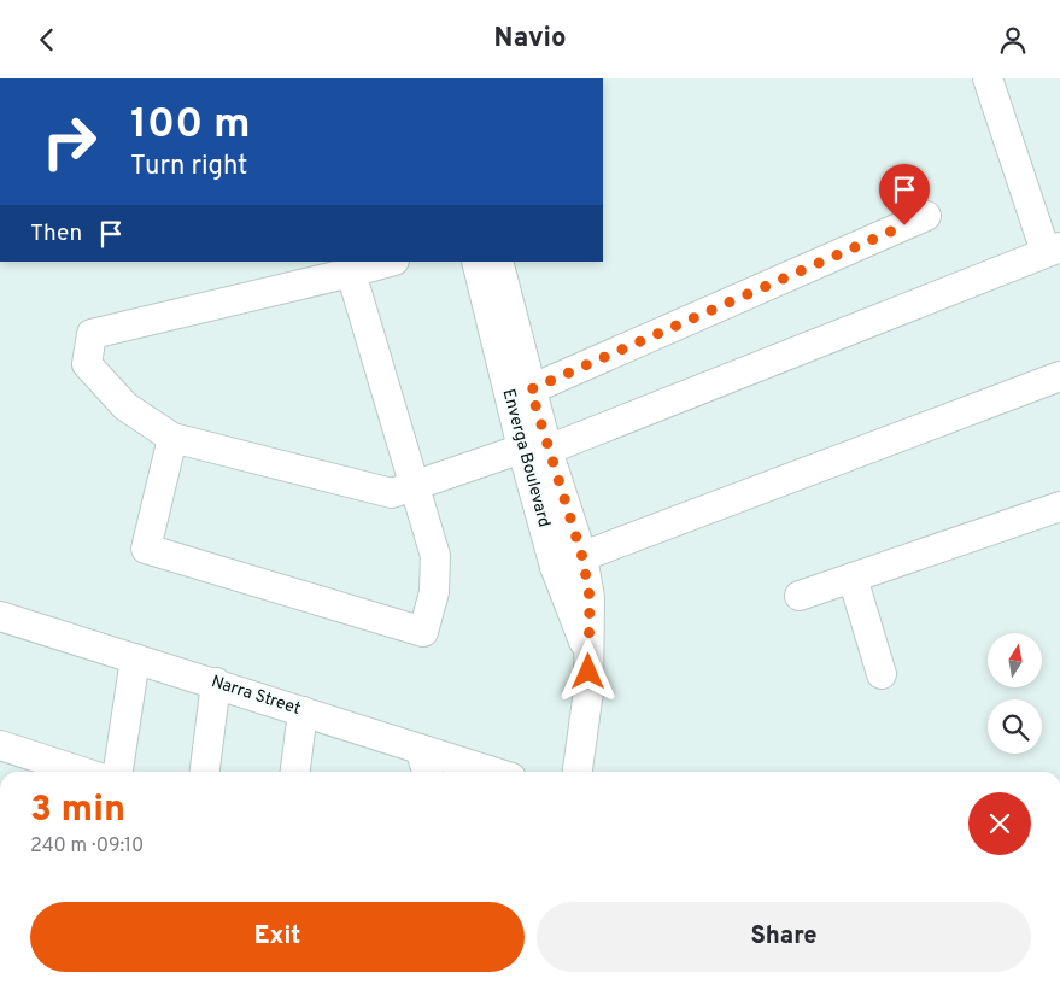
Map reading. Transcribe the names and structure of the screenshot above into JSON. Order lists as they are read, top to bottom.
{
  "streets": {
    "street": ["Enverga Boulevard", "Narra Street"]
  },
  "north": "top",
  "page": {
    "header": "Navio",
    "turn": ["100 m", "Turn right"],
    "then": "Then",
    "heading": ["3 min", "240 m · 09:10"],
    "buttons": ["Exit", "Share"]
  }
}
